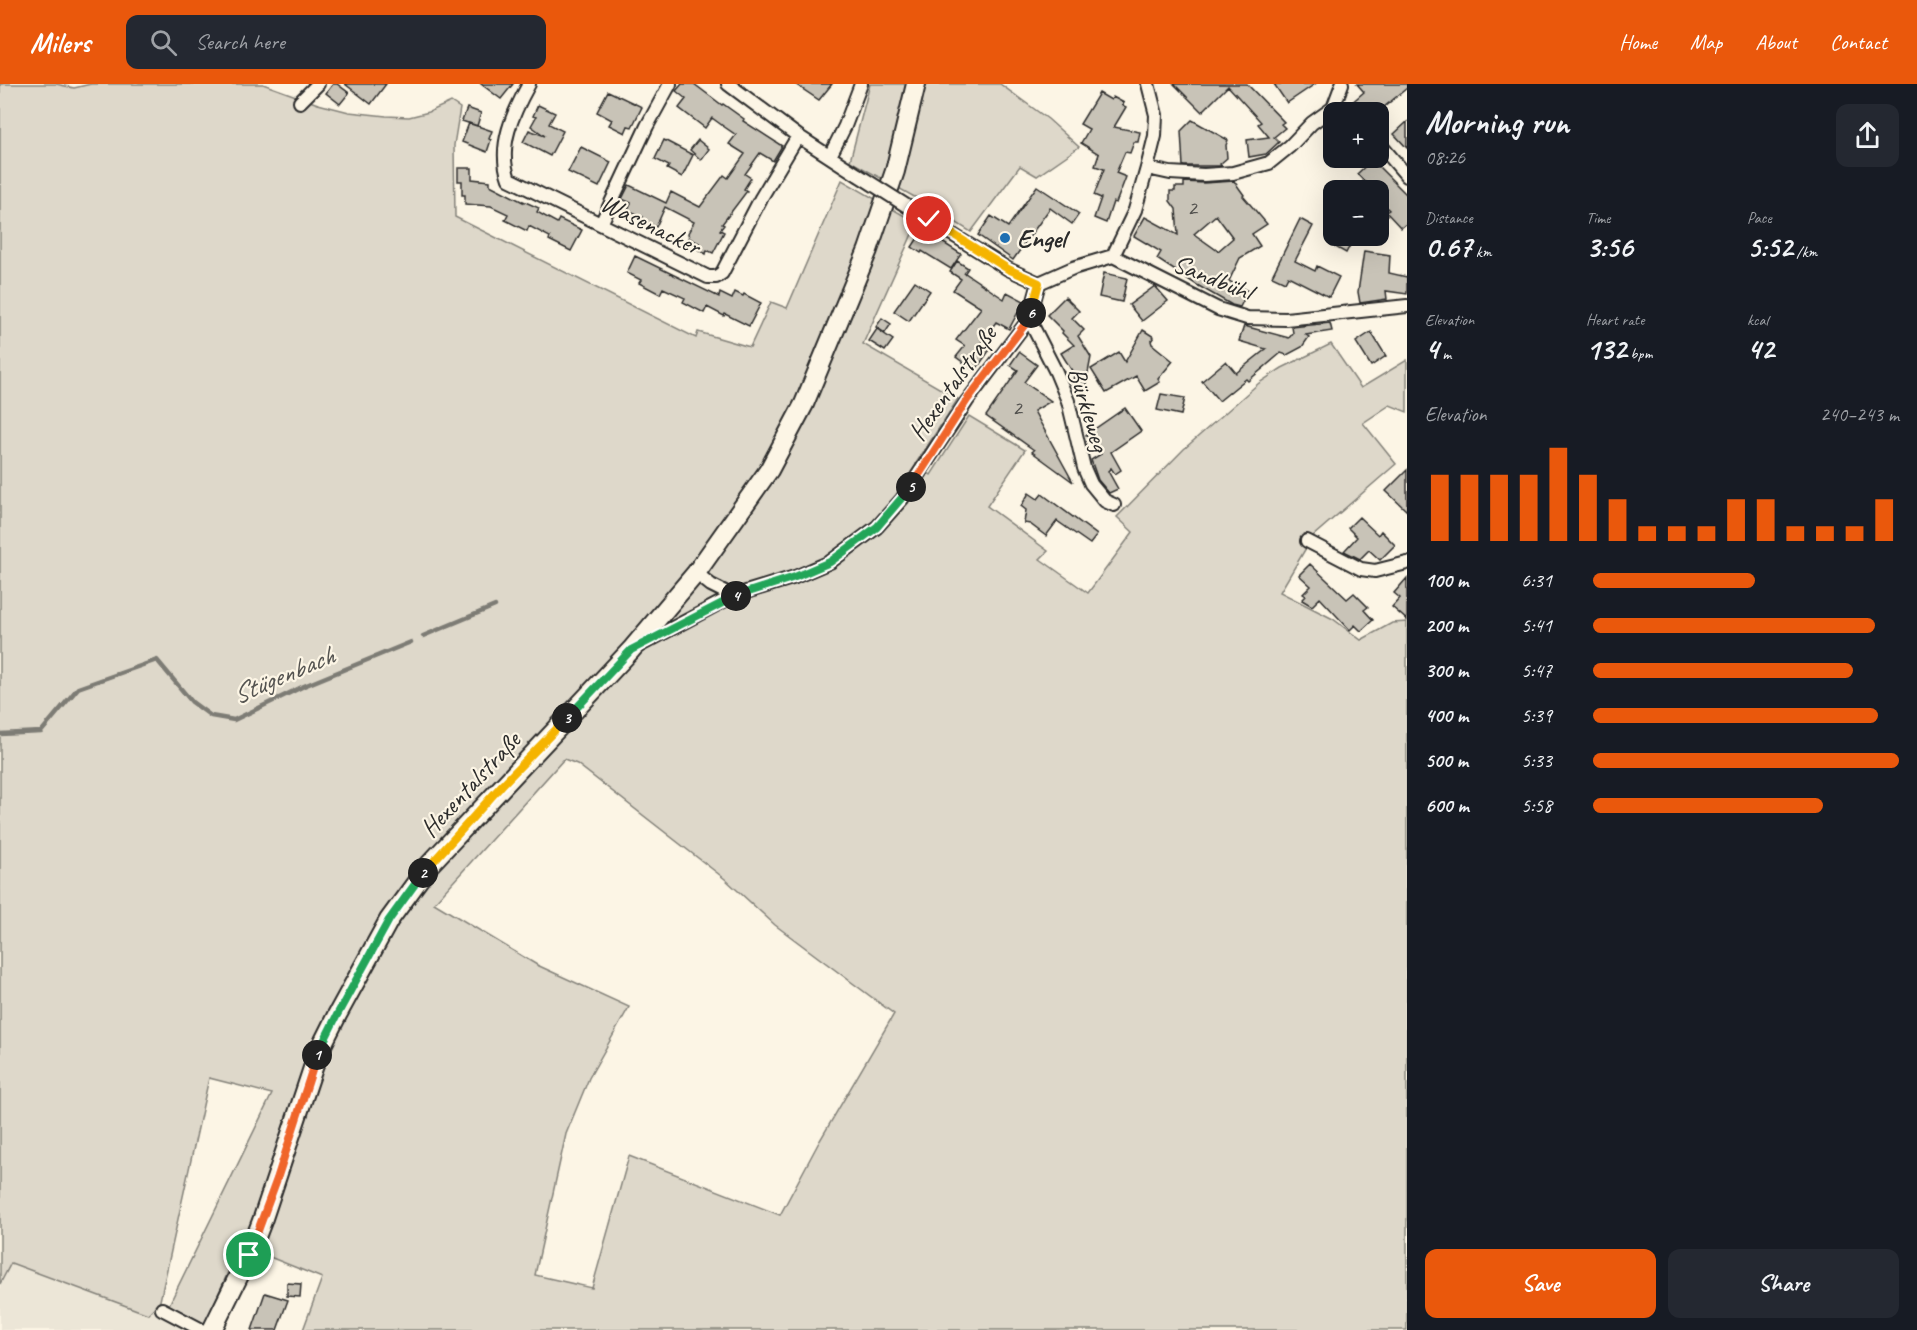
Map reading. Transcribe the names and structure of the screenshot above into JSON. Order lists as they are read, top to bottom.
{
  "streets": {
    "main road": ["Hexentalstraße"],
    "street": ["Wasenacker", "Sandbühl", "Bürkleweg"]
  },
  "crossings": [
    ["Hexentalstraße", "Bürkleweg"]
  ],
  "water": ["Stügenbach"],
  "places": ["Engel"],
  "house_numbers": ["2", "2"],
  "page": {
    "header": "Milers",
    "search": "Search here",
    "nav": [
      "Home",
      "Map",
      "About",
      "Contact"
    ],
    "heading": ["Morning run", "08:26"],
    "map_buttons": ["+", "−"],
    "stats": [
      ["Distance", "0.67 km"],
      ["Time", "3:56"],
      ["Pace", "5:52 /km"],
      ["Elevation", "4 m"],
      ["Heart rate", "132 bpm"],
      ["kcal", "42"]
    ],
    "pins": [
      "6",
      "5",
      "4",
      "3",
      "2",
      "1"
    ],
    "chart": ["Elevation", "240–243 m"],
    "list": [
      {
        "name": "100 m",
        "note": "6:31"
      },
      {
        "name": "200 m",
        "note": "5:41"
      },
      {
        "name": "300 m",
        "note": "5:47"
      },
      {
        "name": "400 m",
        "note": "5:39"
      },
      {
        "name": "500 m",
        "note": "5:33"
      },
      {
        "name": "600 m",
        "note": "5:58"
      }
    ],
    "buttons": ["Save", "Share"]
  }
}
